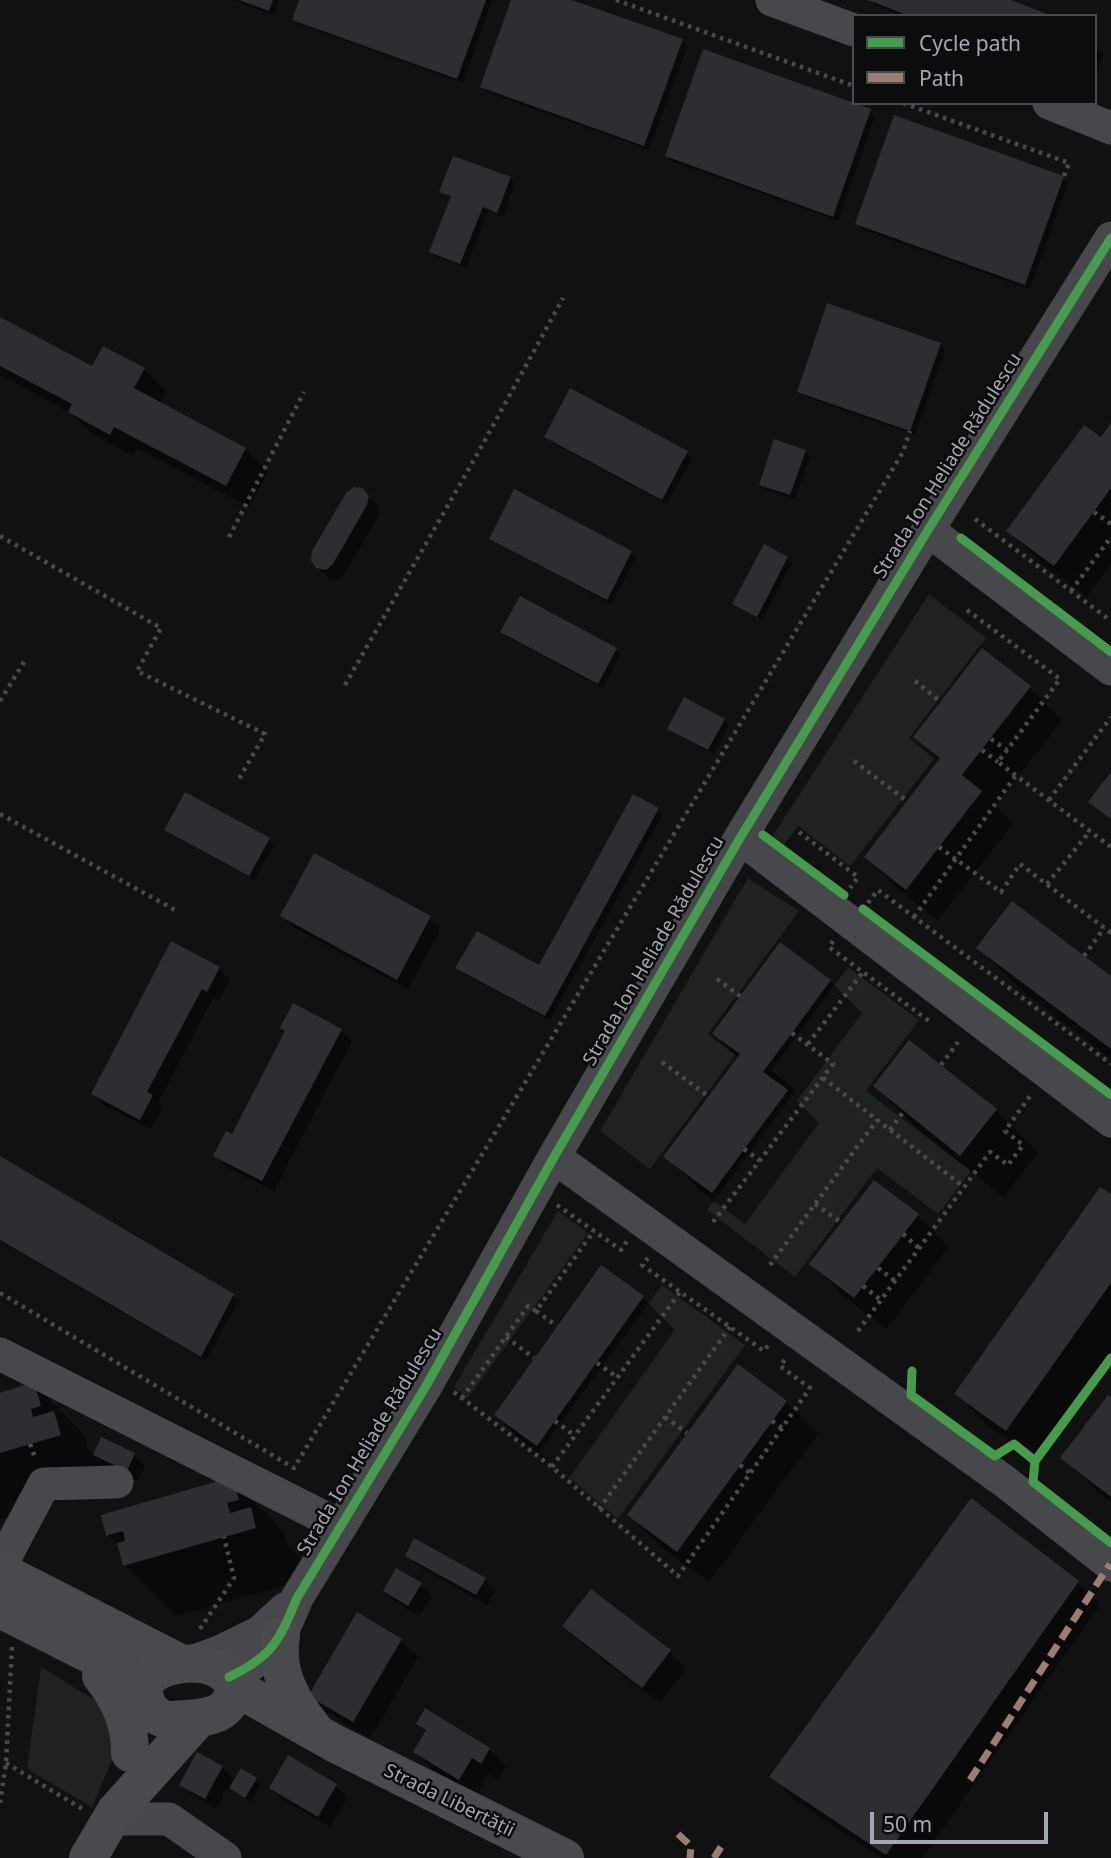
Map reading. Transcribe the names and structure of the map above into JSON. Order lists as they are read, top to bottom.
{
  "streets": {
    "main road": ["Strada Libertății"],
    "street": ["Strada Ion Heliade Rădulescu"]
  },
  "crossings": [
    ["Strada Ion Heliade Rădulescu", "Strada Libertății"]
  ],
  "legend": ["Cycle path", "Path"],
  "scale_bar": "50 m"
}
